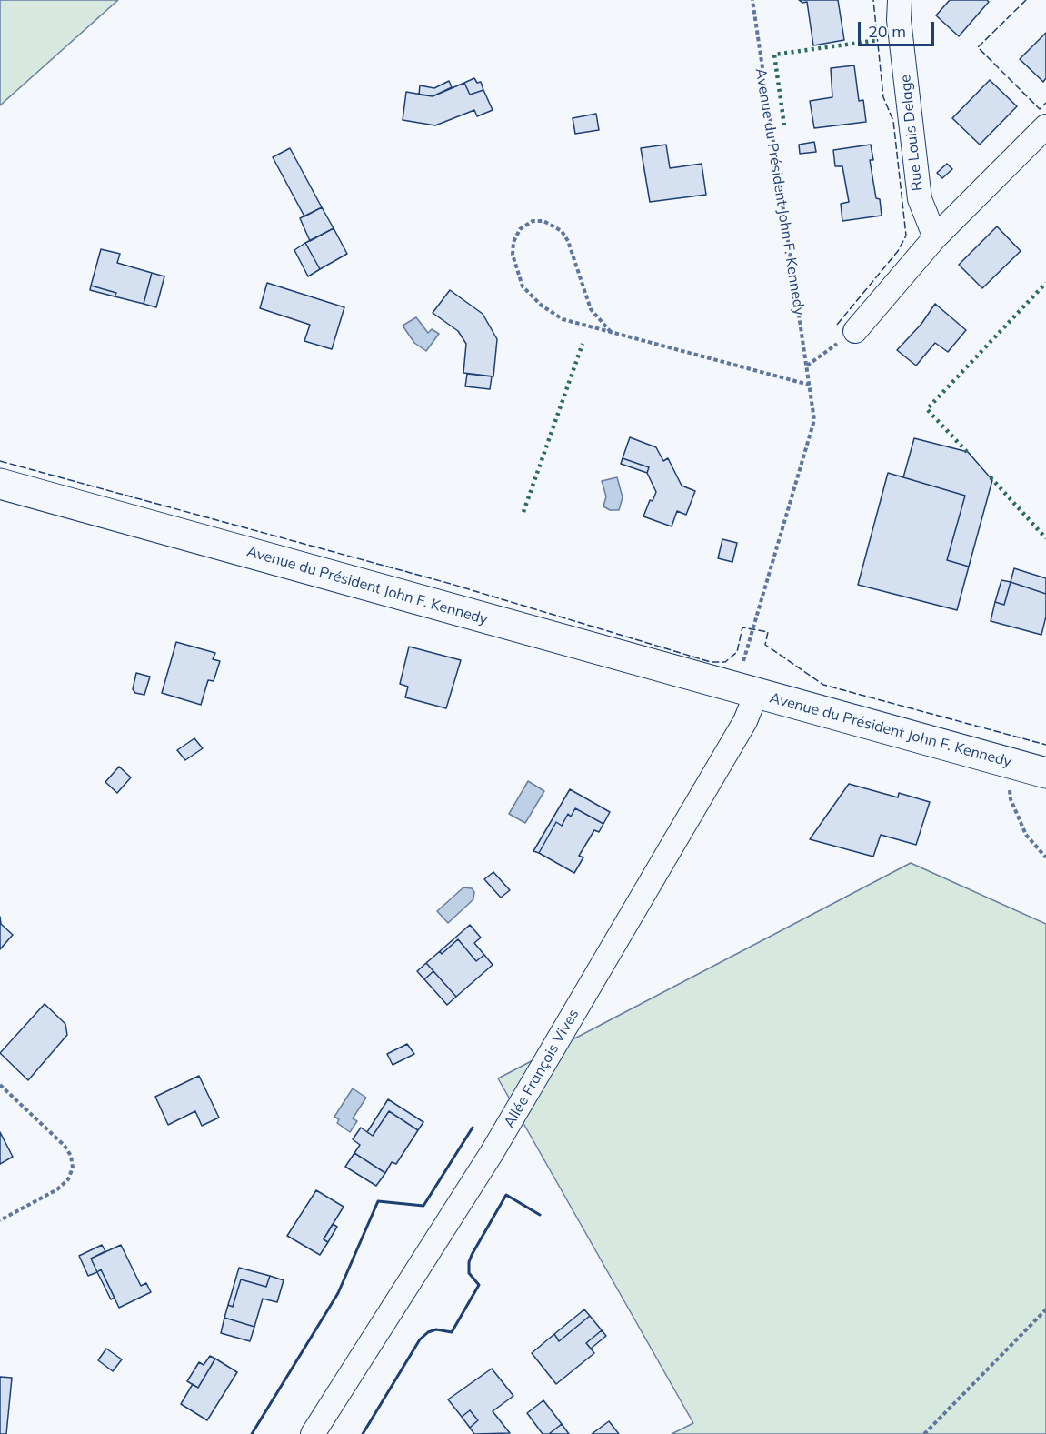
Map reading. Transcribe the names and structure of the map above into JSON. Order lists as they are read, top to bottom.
{
  "streets": {
    "main road": ["Avenue du Président John F. Kennedy"],
    "street": ["Rue Louis Delage", "Allée François Vives"]
  },
  "crossings": [
    ["Avenue du Président John F. Kennedy", "Allée François Vives"]
  ],
  "scale_bar": "20 m"
}
